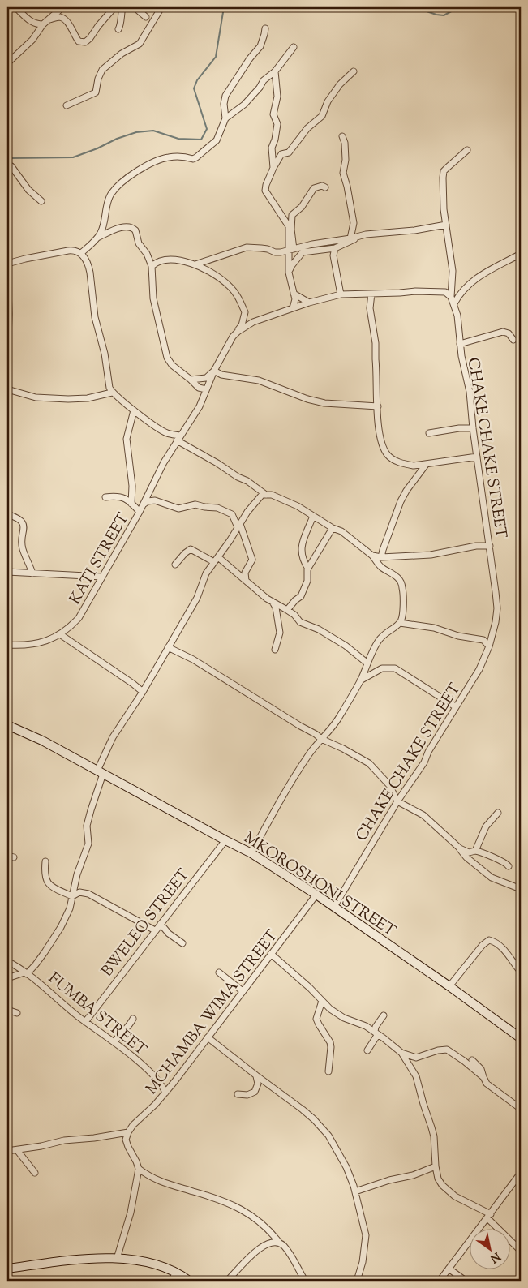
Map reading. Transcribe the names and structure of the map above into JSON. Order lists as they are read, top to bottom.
{
  "streets": {
    "street": [
      "CHAKE CHAKE STREET",
      "KATI STREET",
      "MKOROSHONI STREET",
      "BWELEO STREET",
      "MCHAMBA WIMA STREET",
      "FUMBA STREET"
    ]
  },
  "crossings": [
    ["CHAKE CHAKE STREET", "MKOROSHONI STREET"],
    ["MKOROSHONI STREET", "BWELEO STREET"],
    ["MKOROSHONI STREET", "MCHAMBA WIMA STREET"],
    ["BWELEO STREET", "FUMBA STREET"],
    ["MCHAMBA WIMA STREET", "FUMBA STREET"]
  ],
  "north": "bottom right"
}
